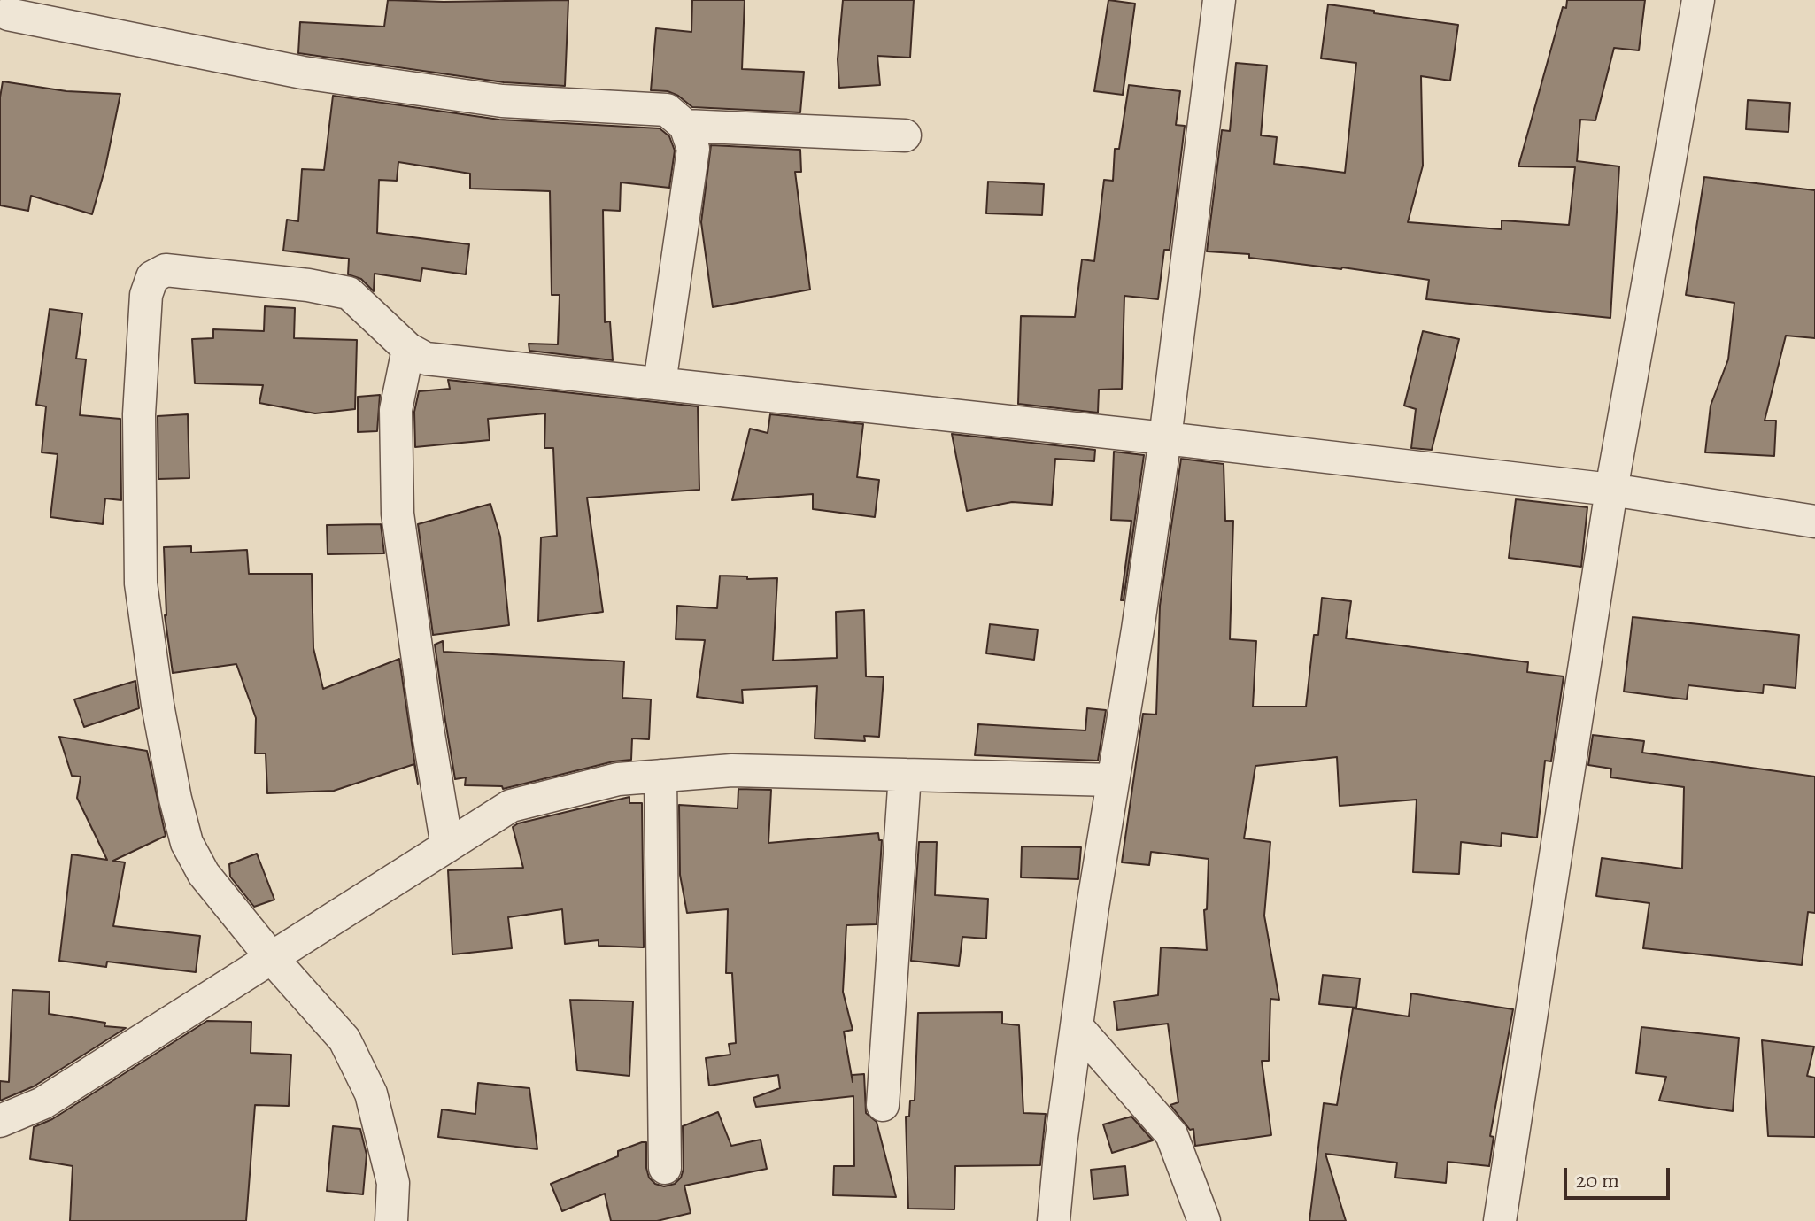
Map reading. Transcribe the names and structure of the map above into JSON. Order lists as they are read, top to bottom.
{
  "scale_bar": "20 m"
}
